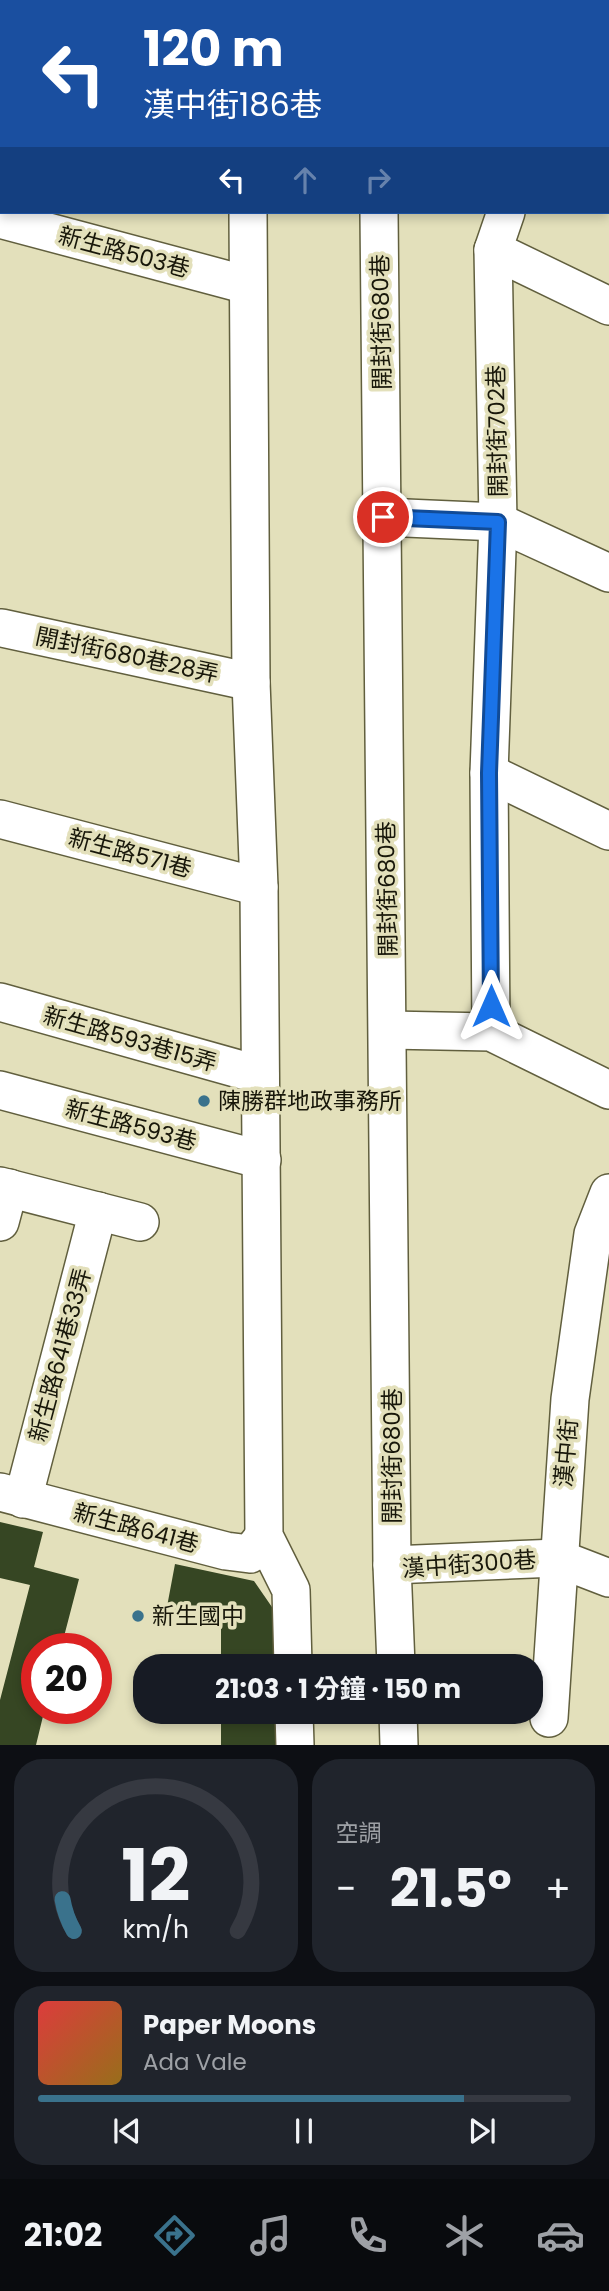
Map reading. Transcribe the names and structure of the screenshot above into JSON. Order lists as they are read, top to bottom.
{
  "streets": {
    "street": [
      "新生路503巷",
      "開封街680巷",
      "開封街702巷",
      "開封街680巷28弄",
      "新生路571巷",
      "新生路593巷15弄",
      "新生路593巷",
      "新生路641巷33弄",
      "漢中街",
      "新生路641巷",
      "漢中街300巷"
    ]
  },
  "crossings": [
    ["開封街680巷", "漢中街300巷"],
    ["新生路641巷33弄", "新生路641巷"],
    ["漢中街", "漢中街300巷"]
  ],
  "places": ["陳勝群地政事務所", "新生國中"],
  "page": {
    "turn": ["120 m", "漢中街186巷"],
    "limit": "20",
    "trip": "21:03 · 1 分鐘 · 150 m",
    "tile": "空調",
    "heat": ["−", "21.5°", "+"],
    "song": ["Paper Moons", "Ada Vale"],
    "tabs": "21:02",
    "gauge": ["12", "km/h"]
  }
}
